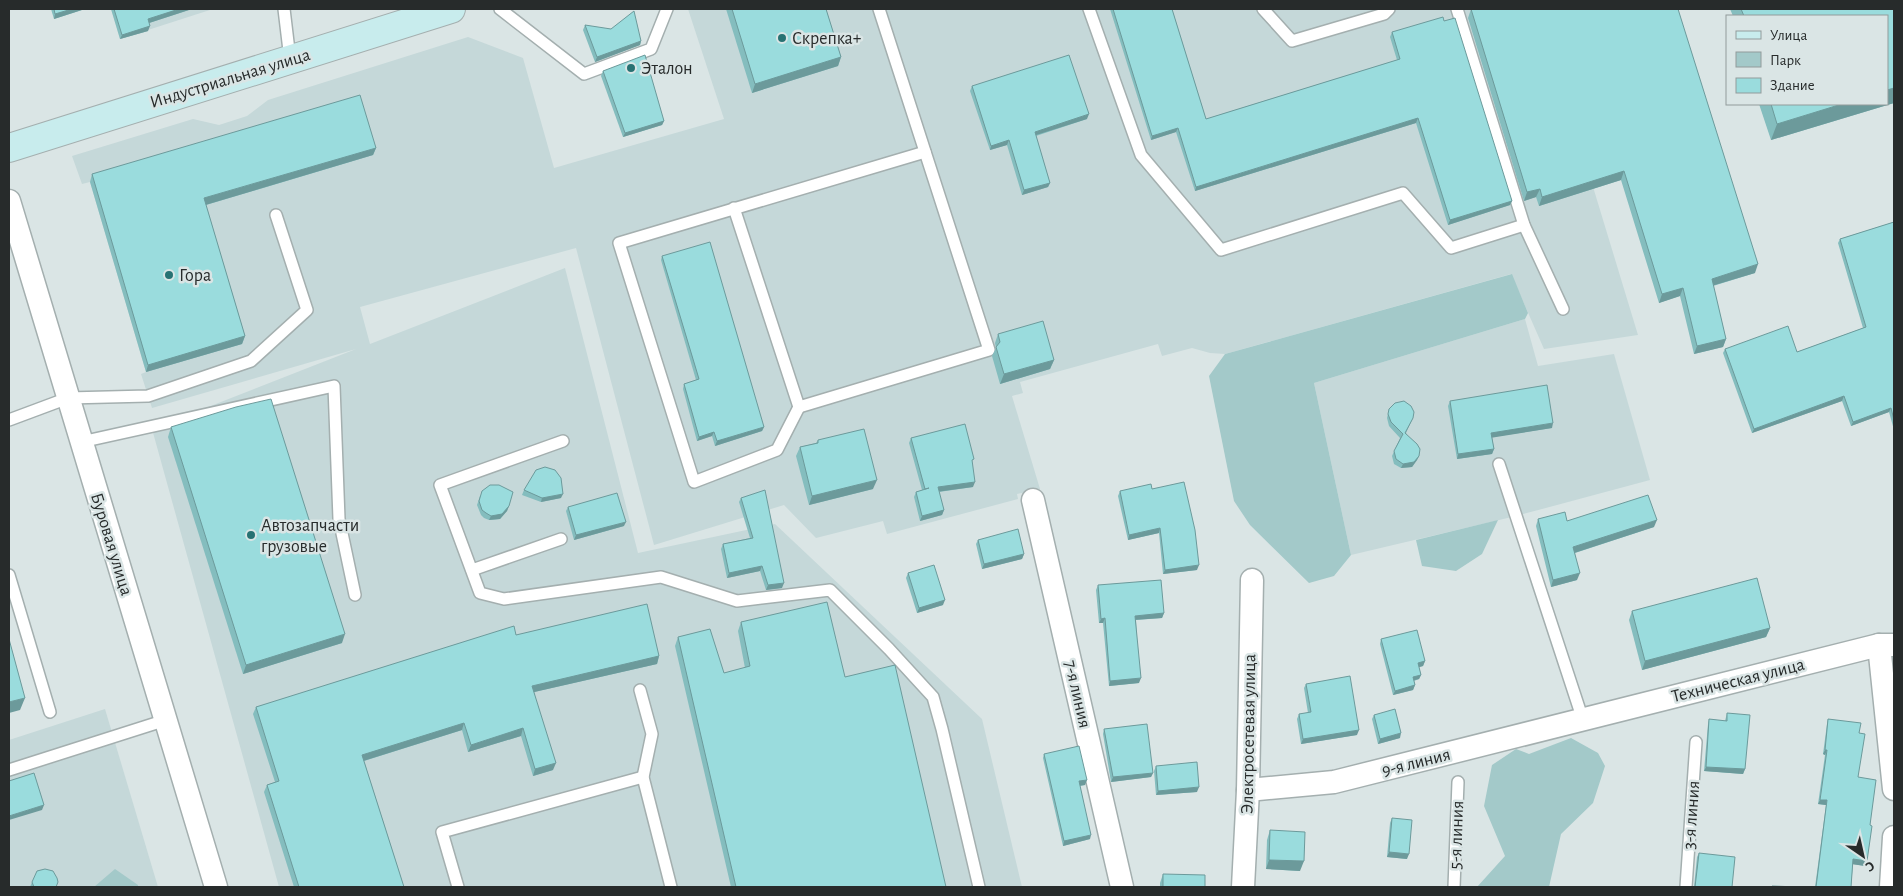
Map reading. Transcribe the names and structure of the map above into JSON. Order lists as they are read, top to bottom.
{
  "streets": {
    "main road": ["Индустриальная улица"],
    "street": [
      "Буровая улица",
      "Техническая улица",
      "7-я линия",
      "Электросетевая улица",
      "9-я линия"
    ],
    "lane": ["3-я линия", "5-я линия"]
  },
  "crossings": [
    ["Техническая улица", "9-я линия"],
    ["Электросетевая улица", "9-я линия"]
  ],
  "places": [
    "Скрепка+",
    "Эталон",
    "Гора",
    "Автозапчасти грузовые"
  ],
  "legend": ["Улица", "Парк", "Здание"],
  "north": "bottom right"
}
